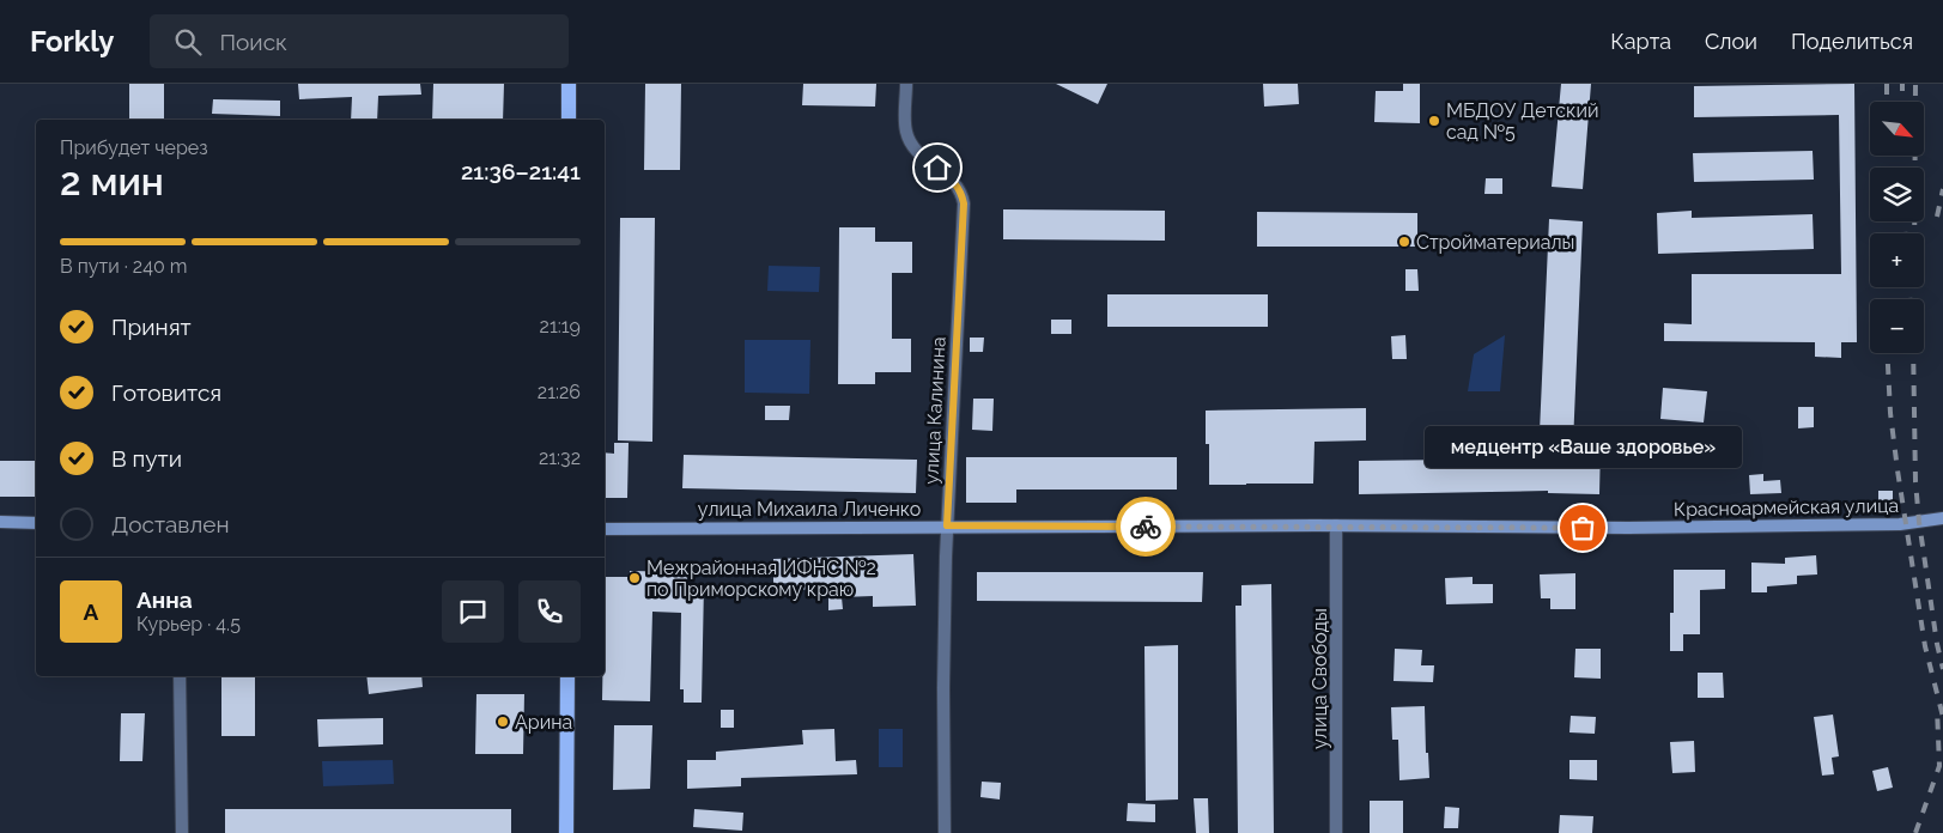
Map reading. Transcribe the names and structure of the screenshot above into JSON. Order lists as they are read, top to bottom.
{
  "streets": {
    "main road": ["Красноармейская улица", "улица Михаила Личенко"],
    "street": ["улица Калинина", "улица Свободы"]
  },
  "crossings": [
    ["улица Калинина", "улица Михаила Личенко"],
    ["Красноармейская улица", "улица Михаила Личенко"],
    ["улица Михаила Личенко", "улица Свободы"]
  ],
  "places": [
    "МБДОУ Детский сад №5",
    "Стройматериалы",
    "медцентр «Ваше здоровье»",
    "Межрайонная ИФНС №2 по Приморскому краю",
    "Арина"
  ],
  "north": "bottom right",
  "page": {
    "header": "Forkly",
    "search": "Поиск",
    "nav": ["Карта", "Слои", "Поделиться"],
    "map_buttons": ["+", "−"],
    "heading": ["2 мин", "Прибудет через", "21:36–21:41"],
    "panel": ["Анна", "Курьер · 4.5"],
    "bar": "В пути · 240 m",
    "list": [
      ["Принят", "21:19"],
      ["Готовится", "21:26"],
      ["В пути", "21:32"],
      "Доставлен"
    ],
    "bubble": "медцентр «Ваше здоровье»",
    "round": "А"
  }
}
